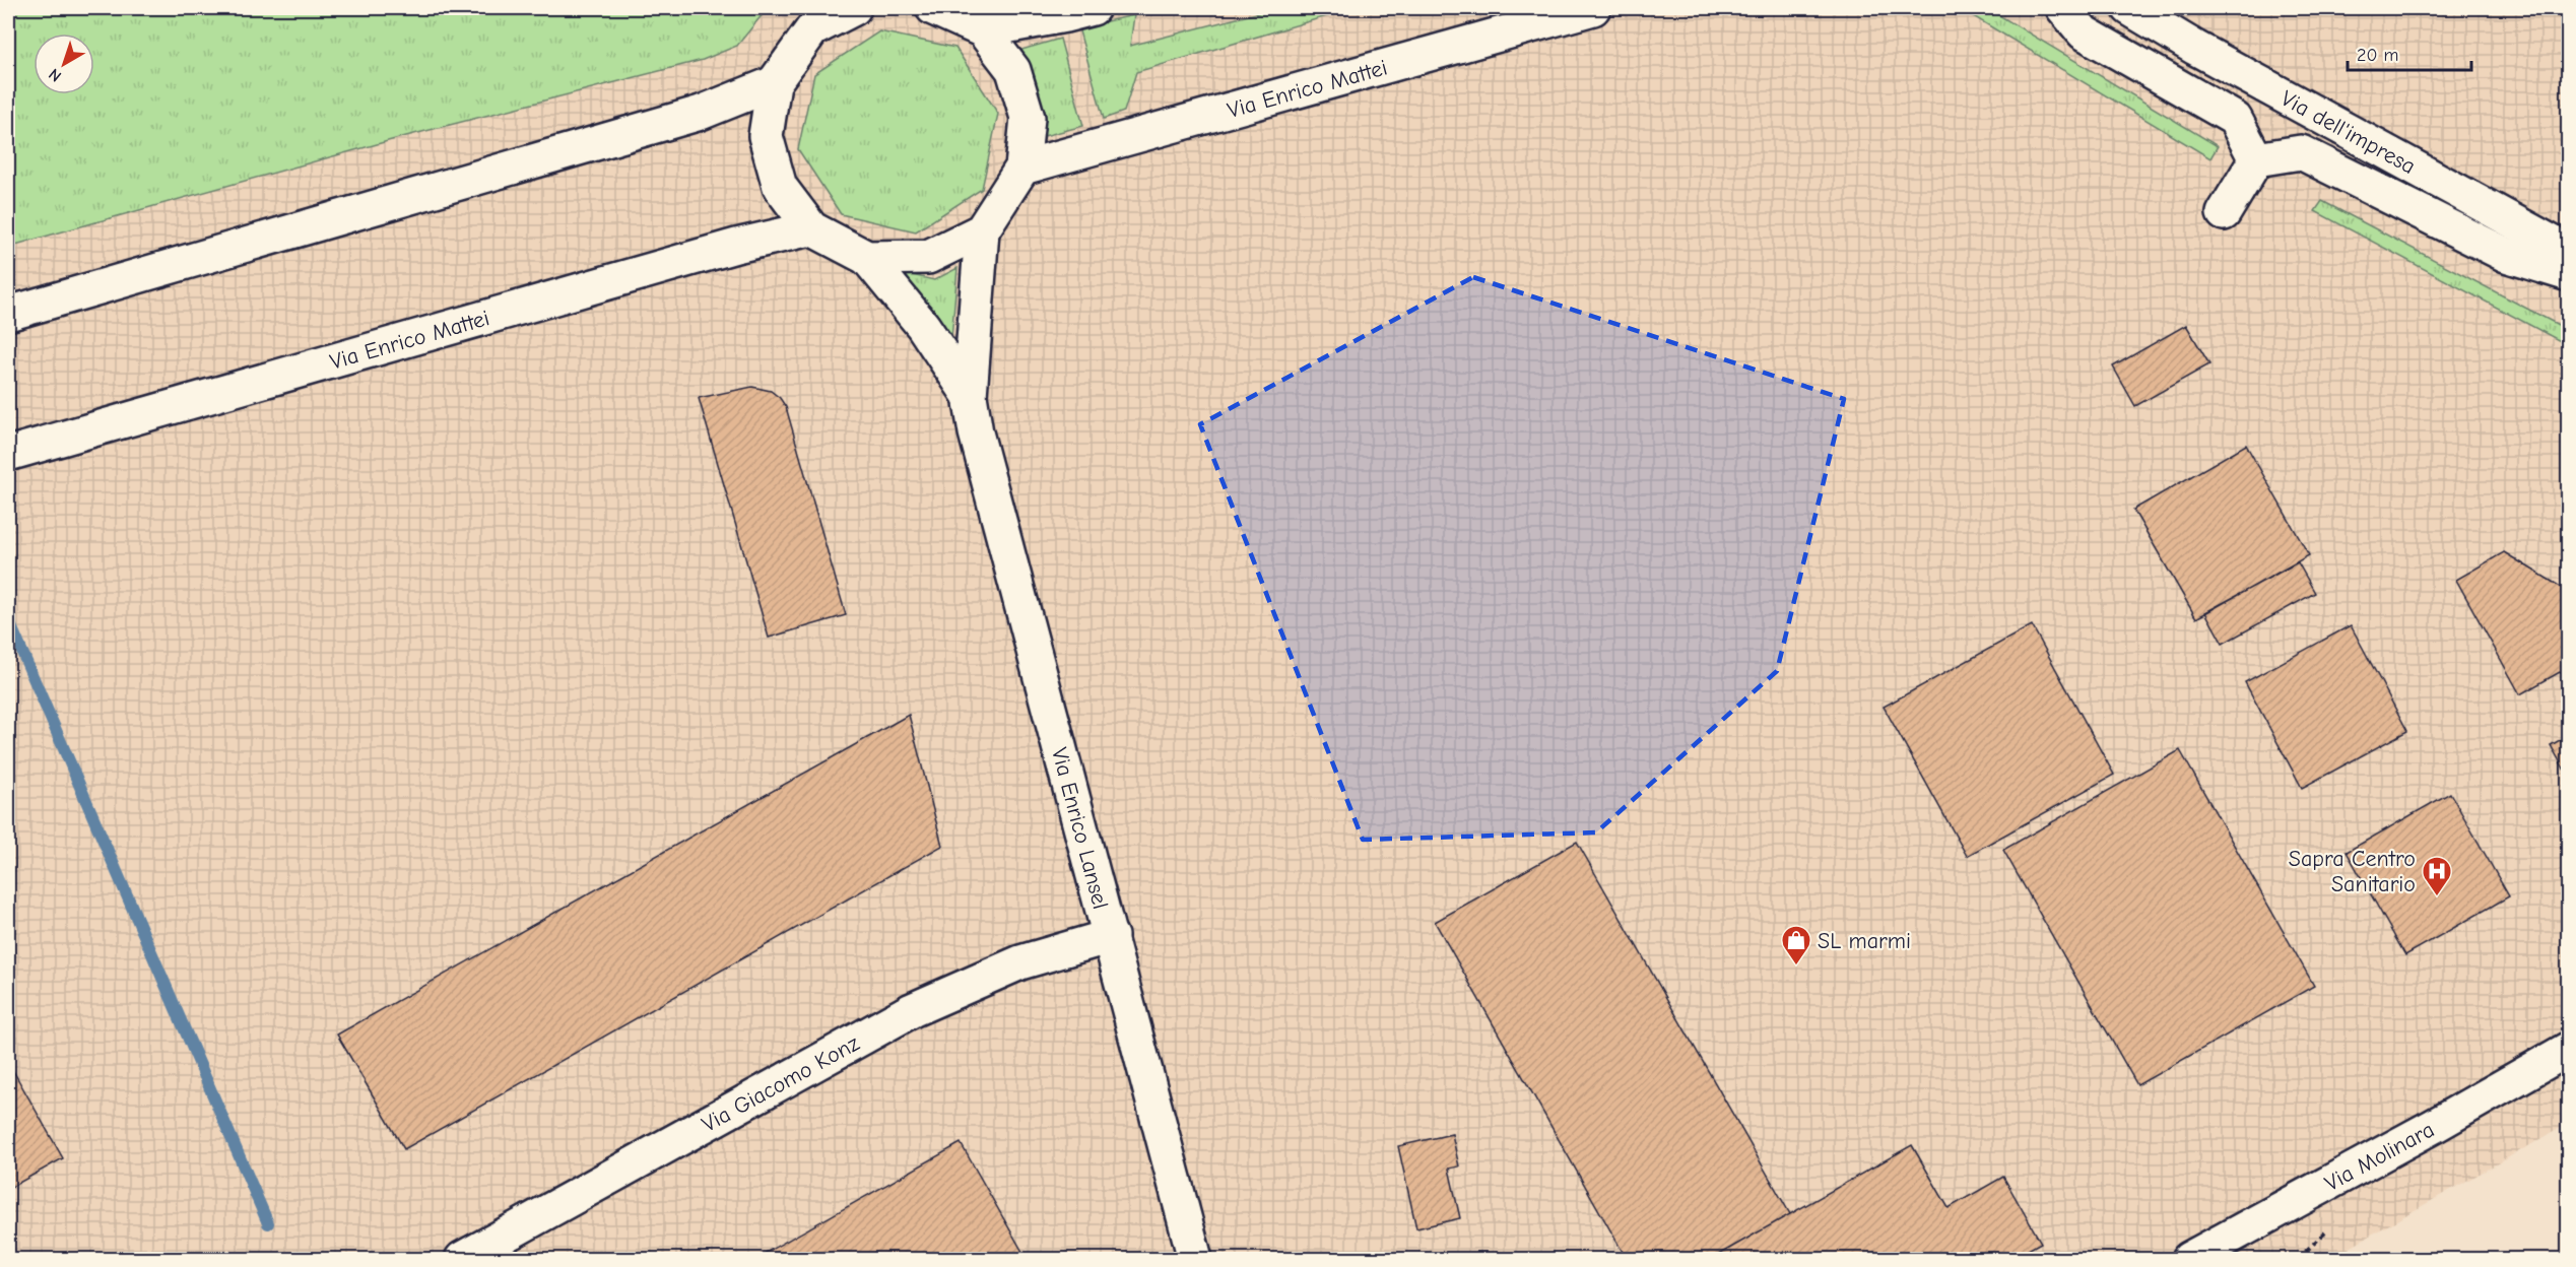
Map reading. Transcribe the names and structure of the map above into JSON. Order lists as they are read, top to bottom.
{
  "streets": {
    "street": [
      "Via Enrico Mattei",
      "Via dell'impresa",
      "Via Enrico Lansel",
      "Via Giacomo Konz",
      "Via Molinara"
    ]
  },
  "crossings": [
    ["Via Enrico Lansel", "Via Giacomo Konz"]
  ],
  "places": {
    "hospital": ["Sapra Centro Sanitario"],
    "shop": ["SL marmi"]
  },
  "scale_bar": "20 m",
  "north": "bottom left"
}
